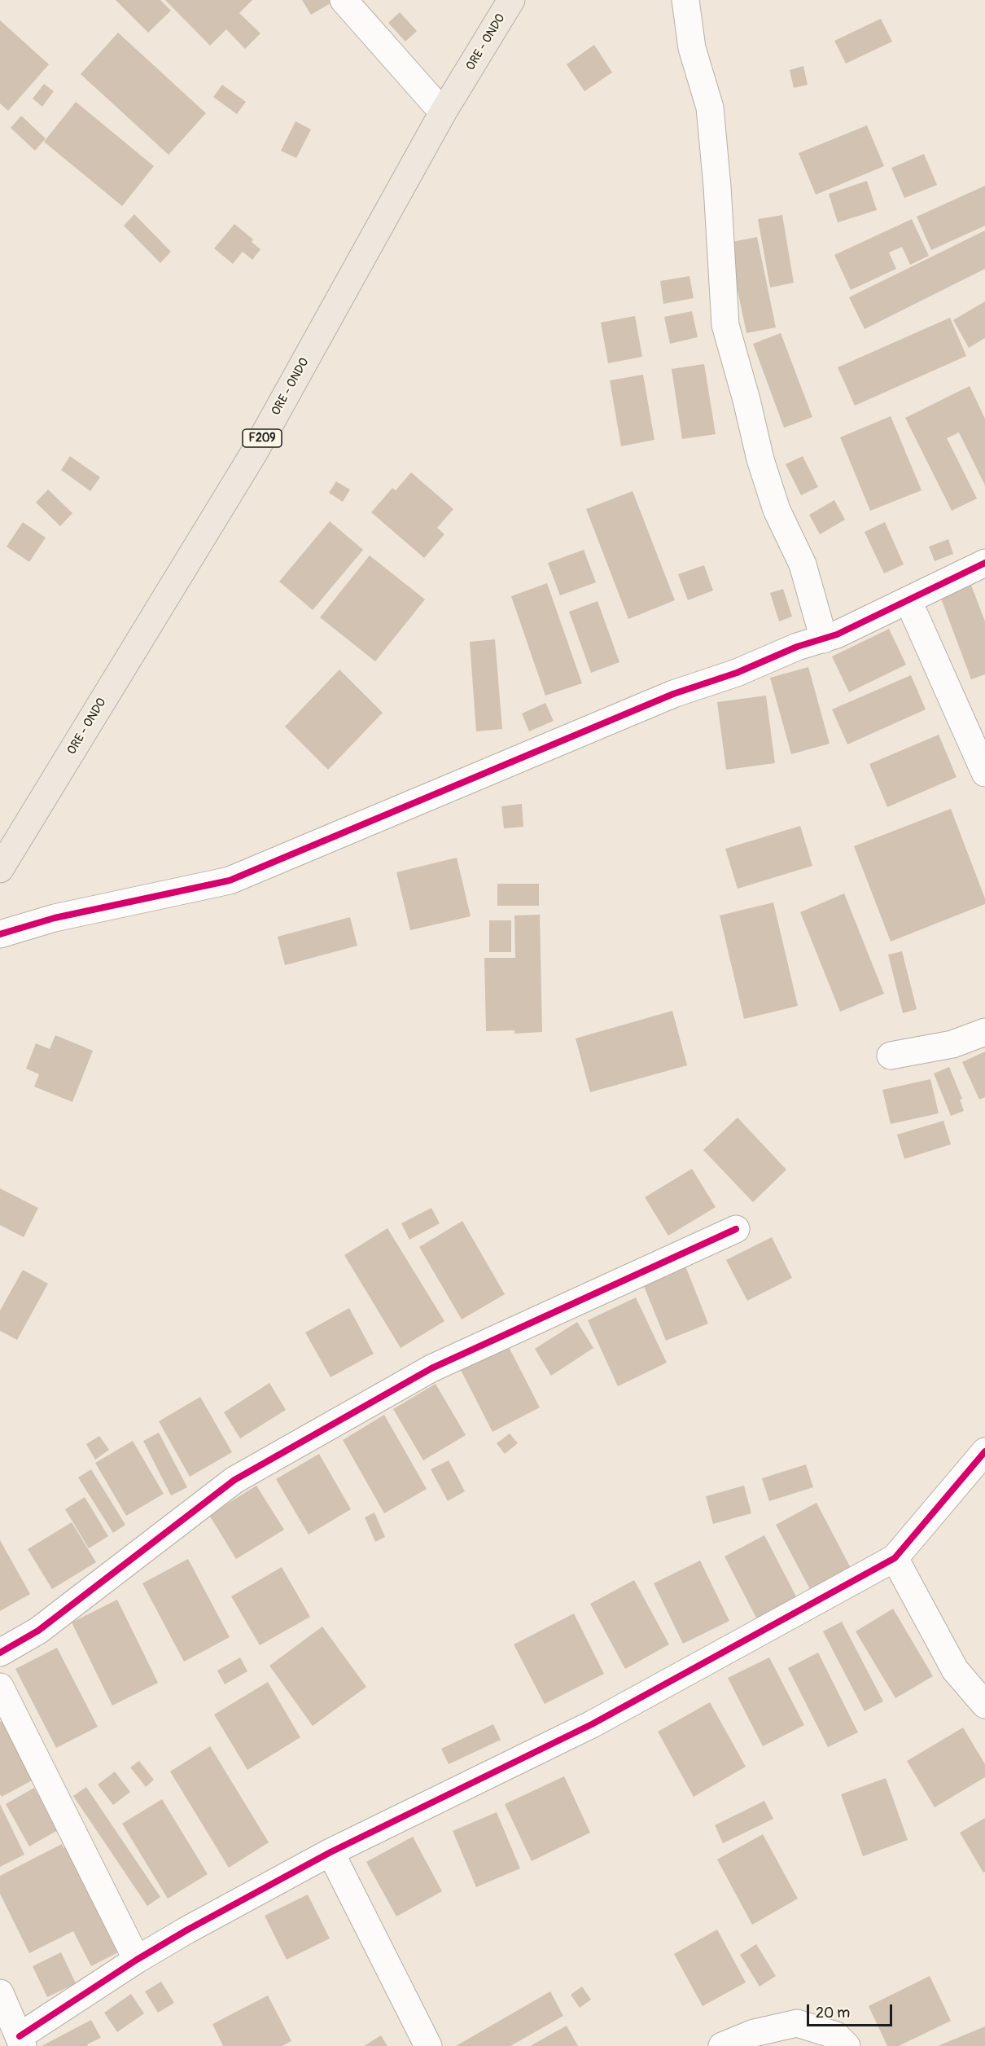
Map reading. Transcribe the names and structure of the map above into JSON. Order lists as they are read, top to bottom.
{
  "streets": {
    "main road": ["ORE - ONDO", "F209"]
  },
  "scale_bar": "20 m"
}
